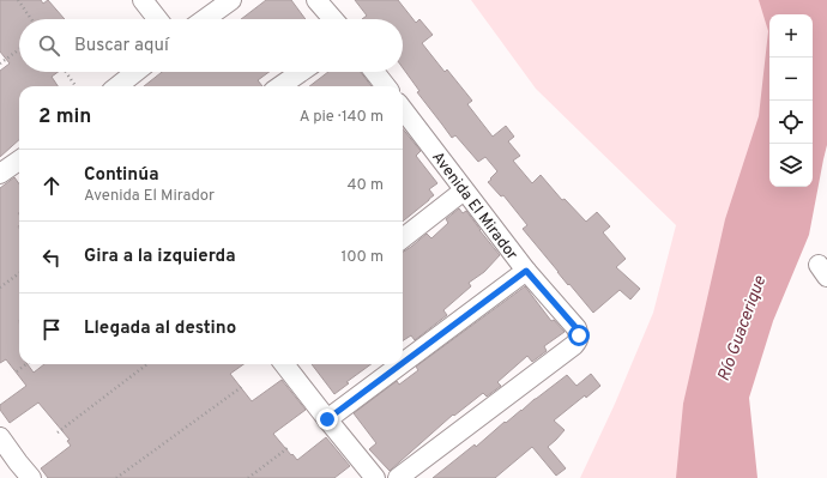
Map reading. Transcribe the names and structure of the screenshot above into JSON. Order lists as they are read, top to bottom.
{
  "streets": {
    "street": ["Avenida El Mirador"]
  },
  "water": ["Río Guacerique"],
  "page": {
    "map_buttons": ["+", "−"],
    "search": "Buscar aquí",
    "heading": ["2 min", "A pie · 140 m"],
    "list": [
      ["Continúa", "Avenida El Mirador", "40 m"],
      ["Gira a la izquierda", "100 m"],
      "Llegada al destino"
    ]
  }
}
